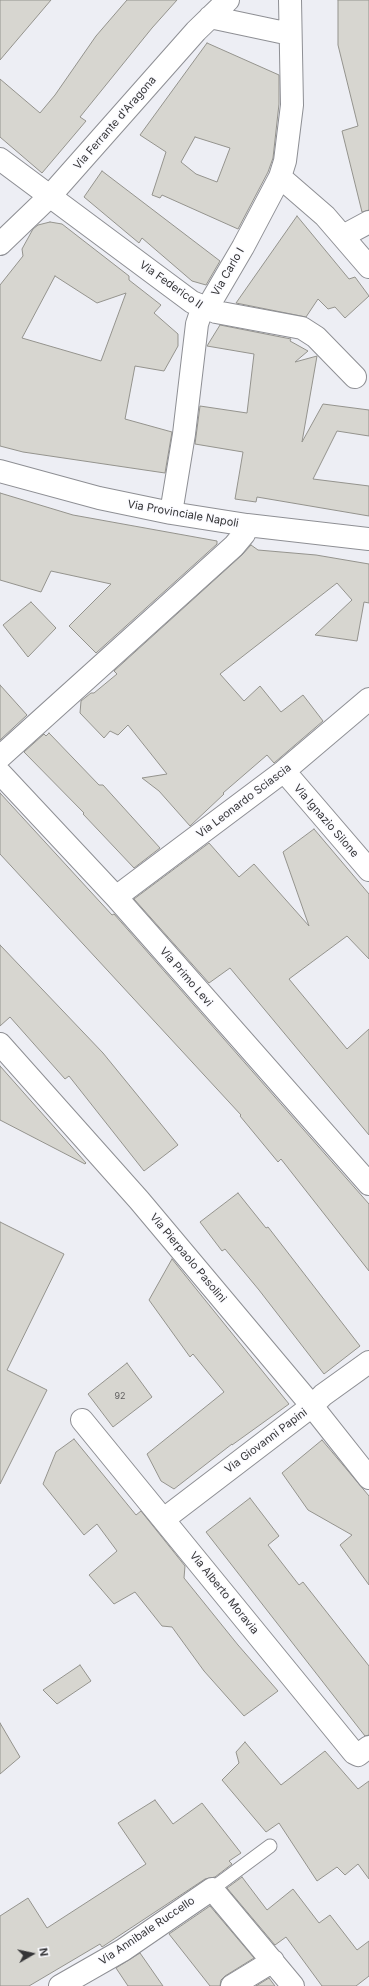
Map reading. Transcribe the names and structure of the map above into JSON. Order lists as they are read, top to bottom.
{
  "streets": {
    "street": [
      "Via Ferrante d'Aragona",
      "Via Carlo I",
      "Via Federico II",
      "Via Provinciale Napoli",
      "Via Leonardo Sciascia",
      "Via Ignazio Silone",
      "Via Primo Levi",
      "Via Pierpaolo Pasolini",
      "Via Giovanni Papini",
      "Via Alberto Moravia",
      "Via Annibale Ruccello"
    ]
  },
  "crossings": [
    ["Via Ferrante d'Aragona", "Via Federico II"],
    ["Via Carlo I", "Via Federico II"],
    ["Via Carlo I", "Via Provinciale Napoli"],
    ["Via Leonardo Sciascia", "Via Ignazio Silone"],
    ["Via Leonardo Sciascia", "Via Primo Levi"],
    ["Via Pierpaolo Pasolini", "Via Giovanni Papini"],
    ["Via Giovanni Papini", "Via Alberto Moravia"]
  ],
  "house_numbers": ["92"],
  "north": "right"
}
